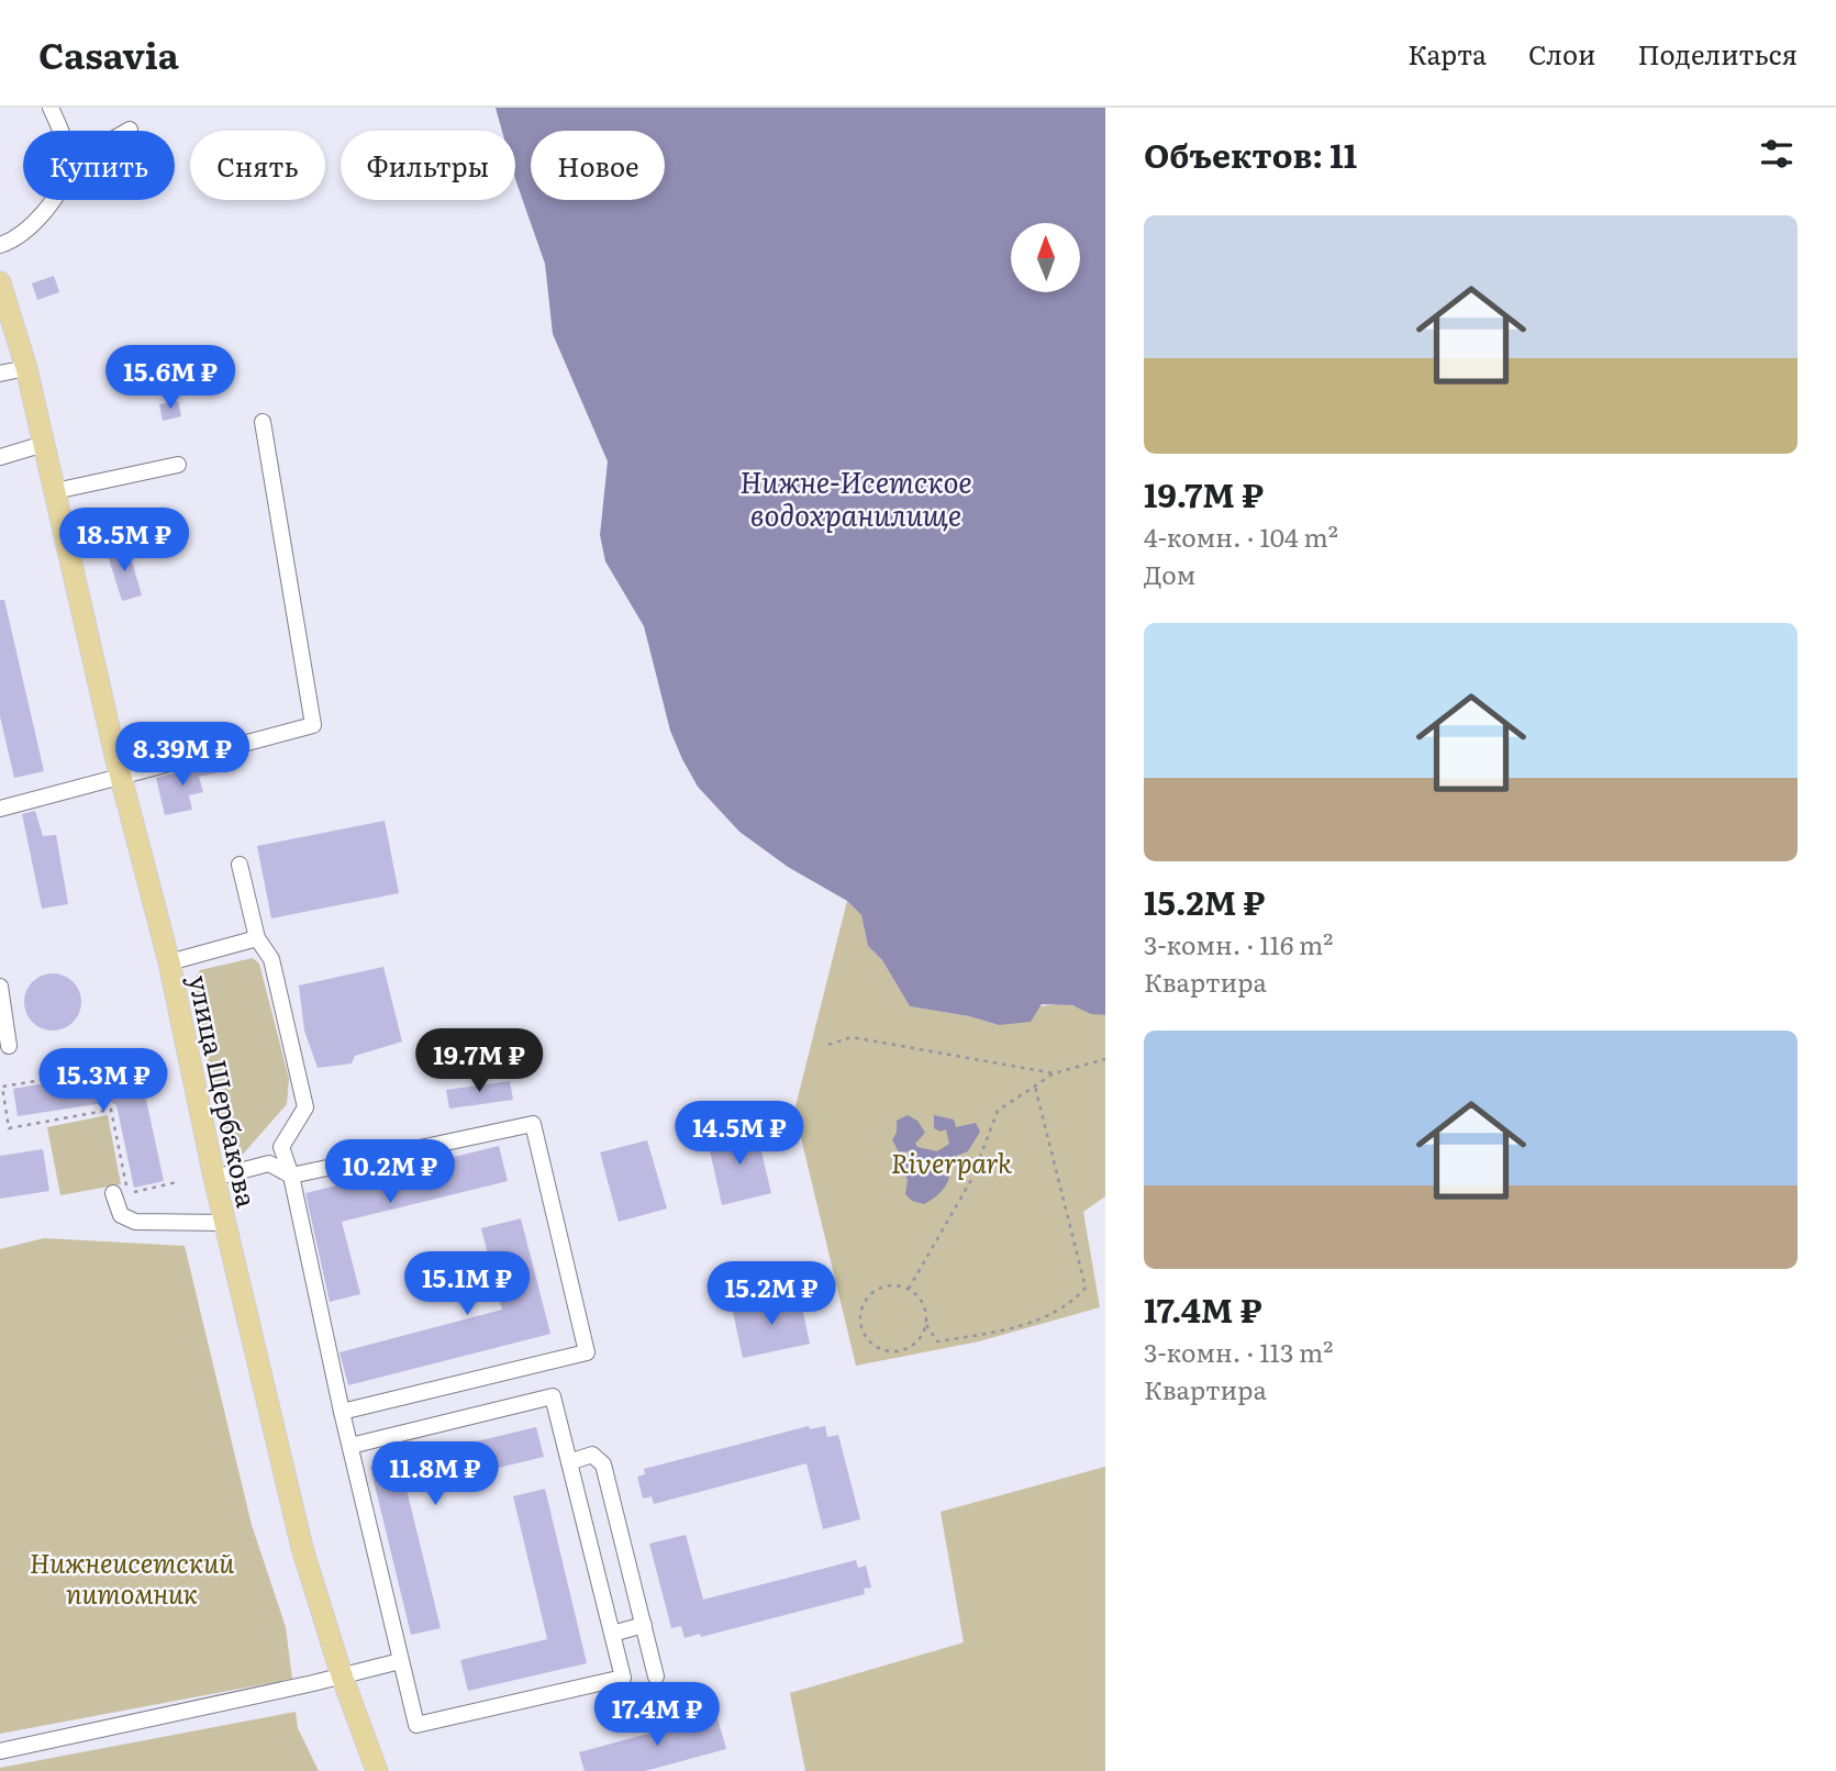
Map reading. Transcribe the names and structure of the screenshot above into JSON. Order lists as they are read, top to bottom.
{
  "streets": {
    "main road": ["улица Щербакова"]
  },
  "water": ["Нижне-Исетское водохранилище"],
  "parks": ["Riverpark", "Нижнеисетский питомник"],
  "north": "top",
  "page": {
    "header": "Casavia",
    "nav": ["Карта", "Слои", "Поделиться"],
    "heading": "Объектов: 11",
    "chip": [
      "Купить",
      "Снять",
      "Фильтры",
      "Новое"
    ],
    "list": [
      {
        "name": "19.7M ₽",
        "note": "4-комн. · 104 m² · Дом"
      },
      {
        "name": "15.2M ₽",
        "note": "3-комн. · 116 m² · Квартира"
      },
      {
        "name": "17.4M ₽",
        "note": "3-комн. · 113 m² · Квартира"
      }
    ],
    "price": [
      "15.6M ₽",
      "18.5M ₽",
      "8.39M ₽",
      "19.7M ₽",
      "15.3M ₽",
      "14.5M ₽",
      "10.2M ₽",
      "15.1M ₽",
      "15.2M ₽",
      "11.8M ₽",
      "17.4M ₽"
    ]
  }
}
